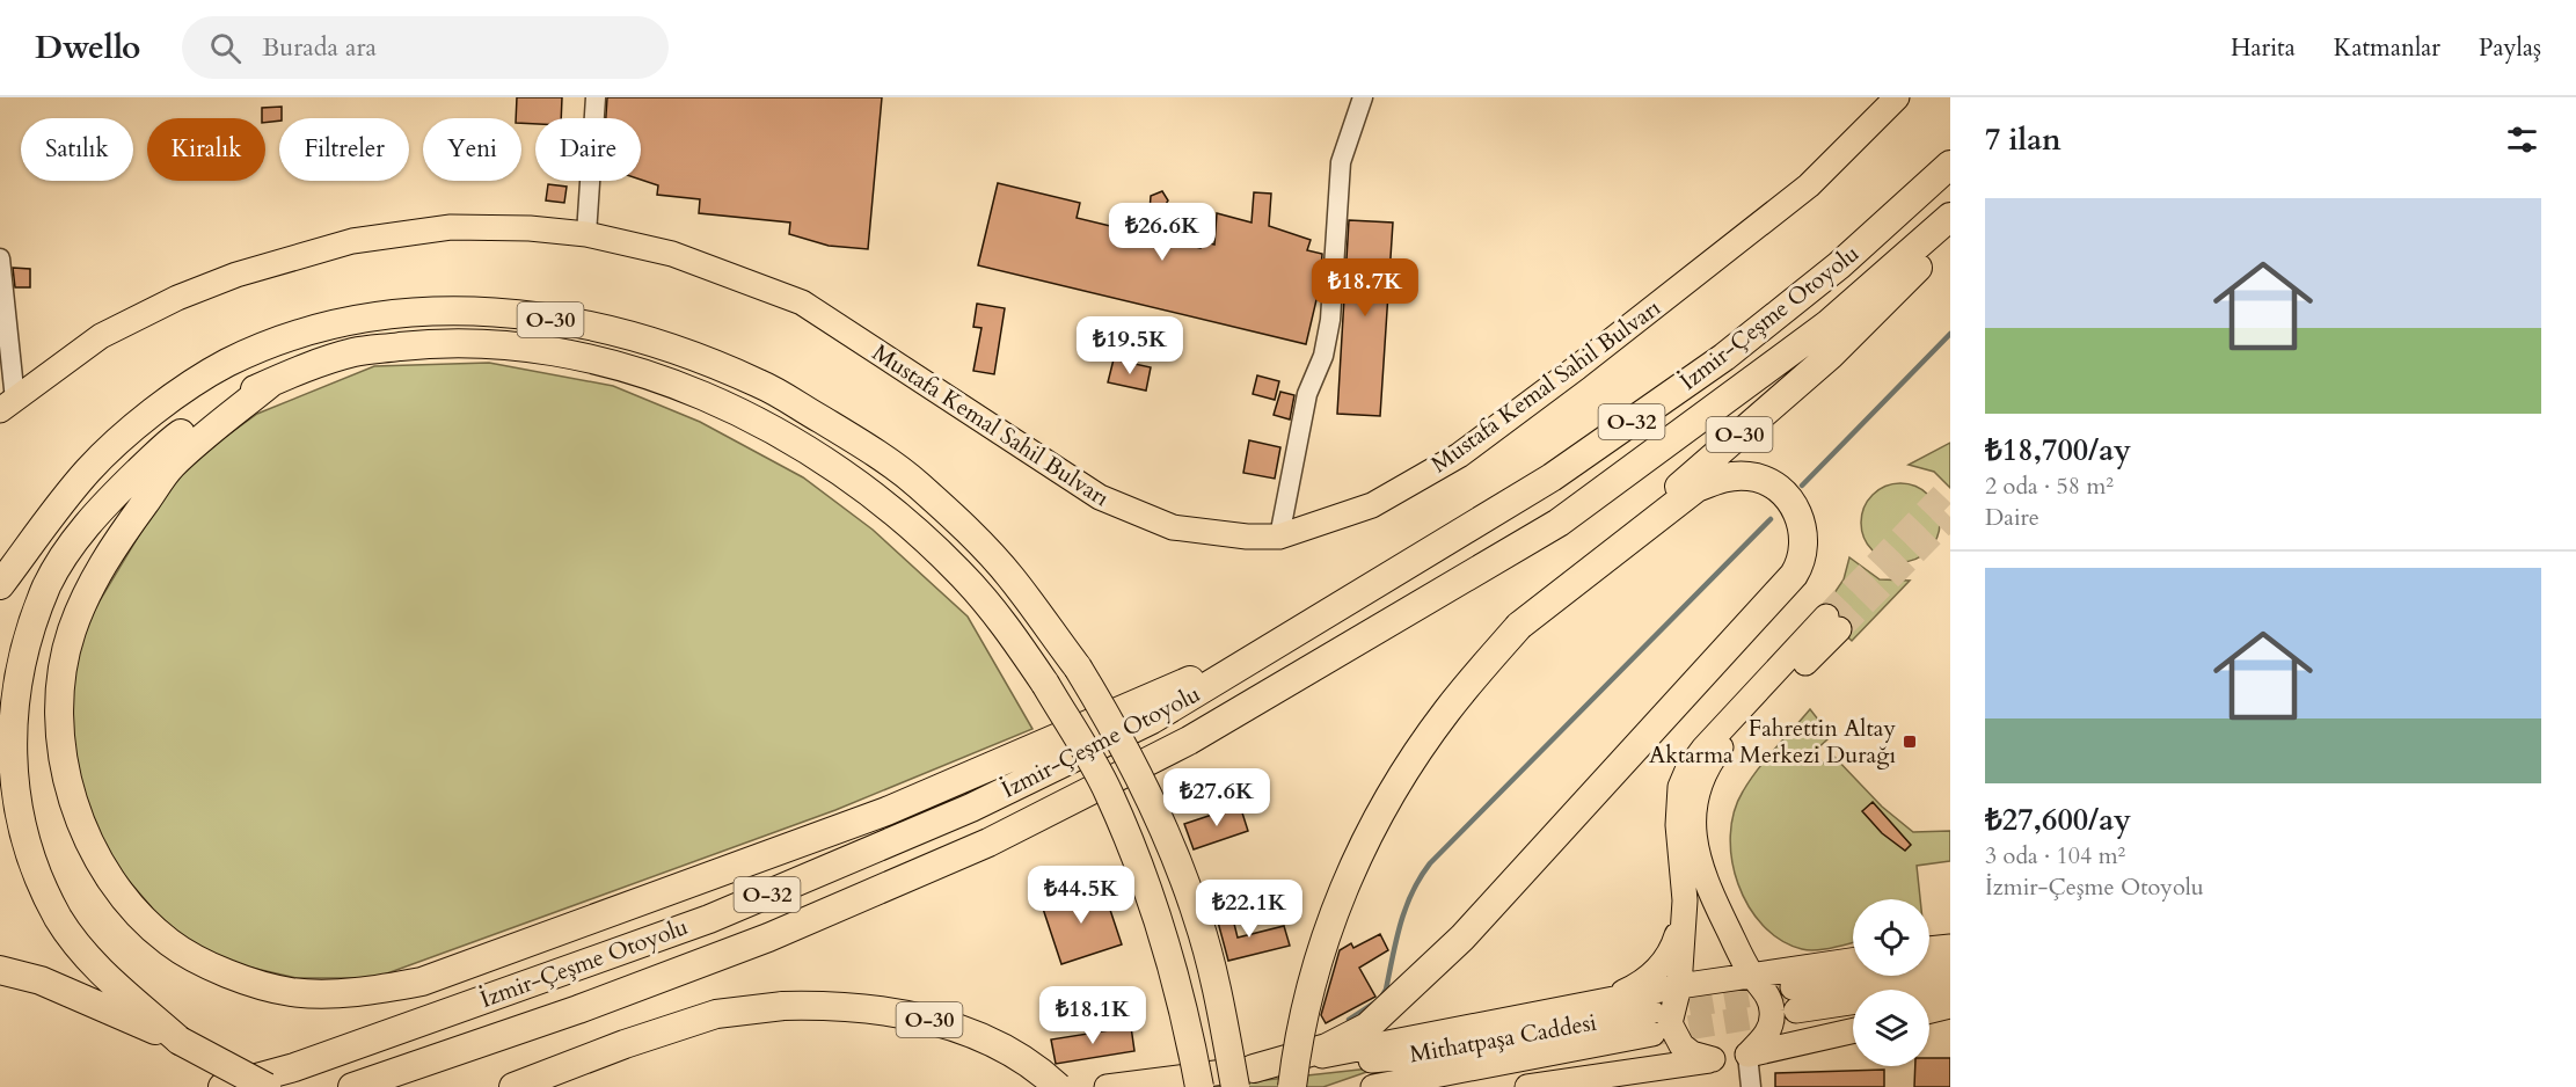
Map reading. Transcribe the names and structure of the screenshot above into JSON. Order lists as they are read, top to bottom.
{
  "streets": {
    "highway": ["İzmir-Çeşme Otoyolu", "O-30", "O-32"],
    "main road": ["Mustafa Kemal Sahil Bulvarı", "Mithatpaşa Caddesi"]
  },
  "crossings": [
    ["O-30", "Mithatpaşa Caddesi"]
  ],
  "places": {
    "transit": ["Fahrettin Altay Aktarma Merkezi Durağı"]
  },
  "page": {
    "header": "Dwello",
    "search": "Burada ara",
    "nav": ["Harita", "Katmanlar", "Paylaş"],
    "heading": "7 ilan",
    "chip": [
      "Satılık",
      "Kiralık",
      "Filtreler",
      "Yeni",
      "Daire"
    ],
    "list": [
      {
        "name": "₺18,700/ay",
        "note": "2 oda · 58 m² · Daire"
      },
      {
        "name": "₺27,600/ay",
        "note": "3 oda · 104 m² · İzmir-Çeşme Otoyolu"
      }
    ],
    "price": [
      "₺26.6K",
      "₺18.7K",
      "₺19.5K",
      "₺27.6K",
      "₺44.5K",
      "₺22.1K",
      "₺18.1K"
    ]
  }
}
